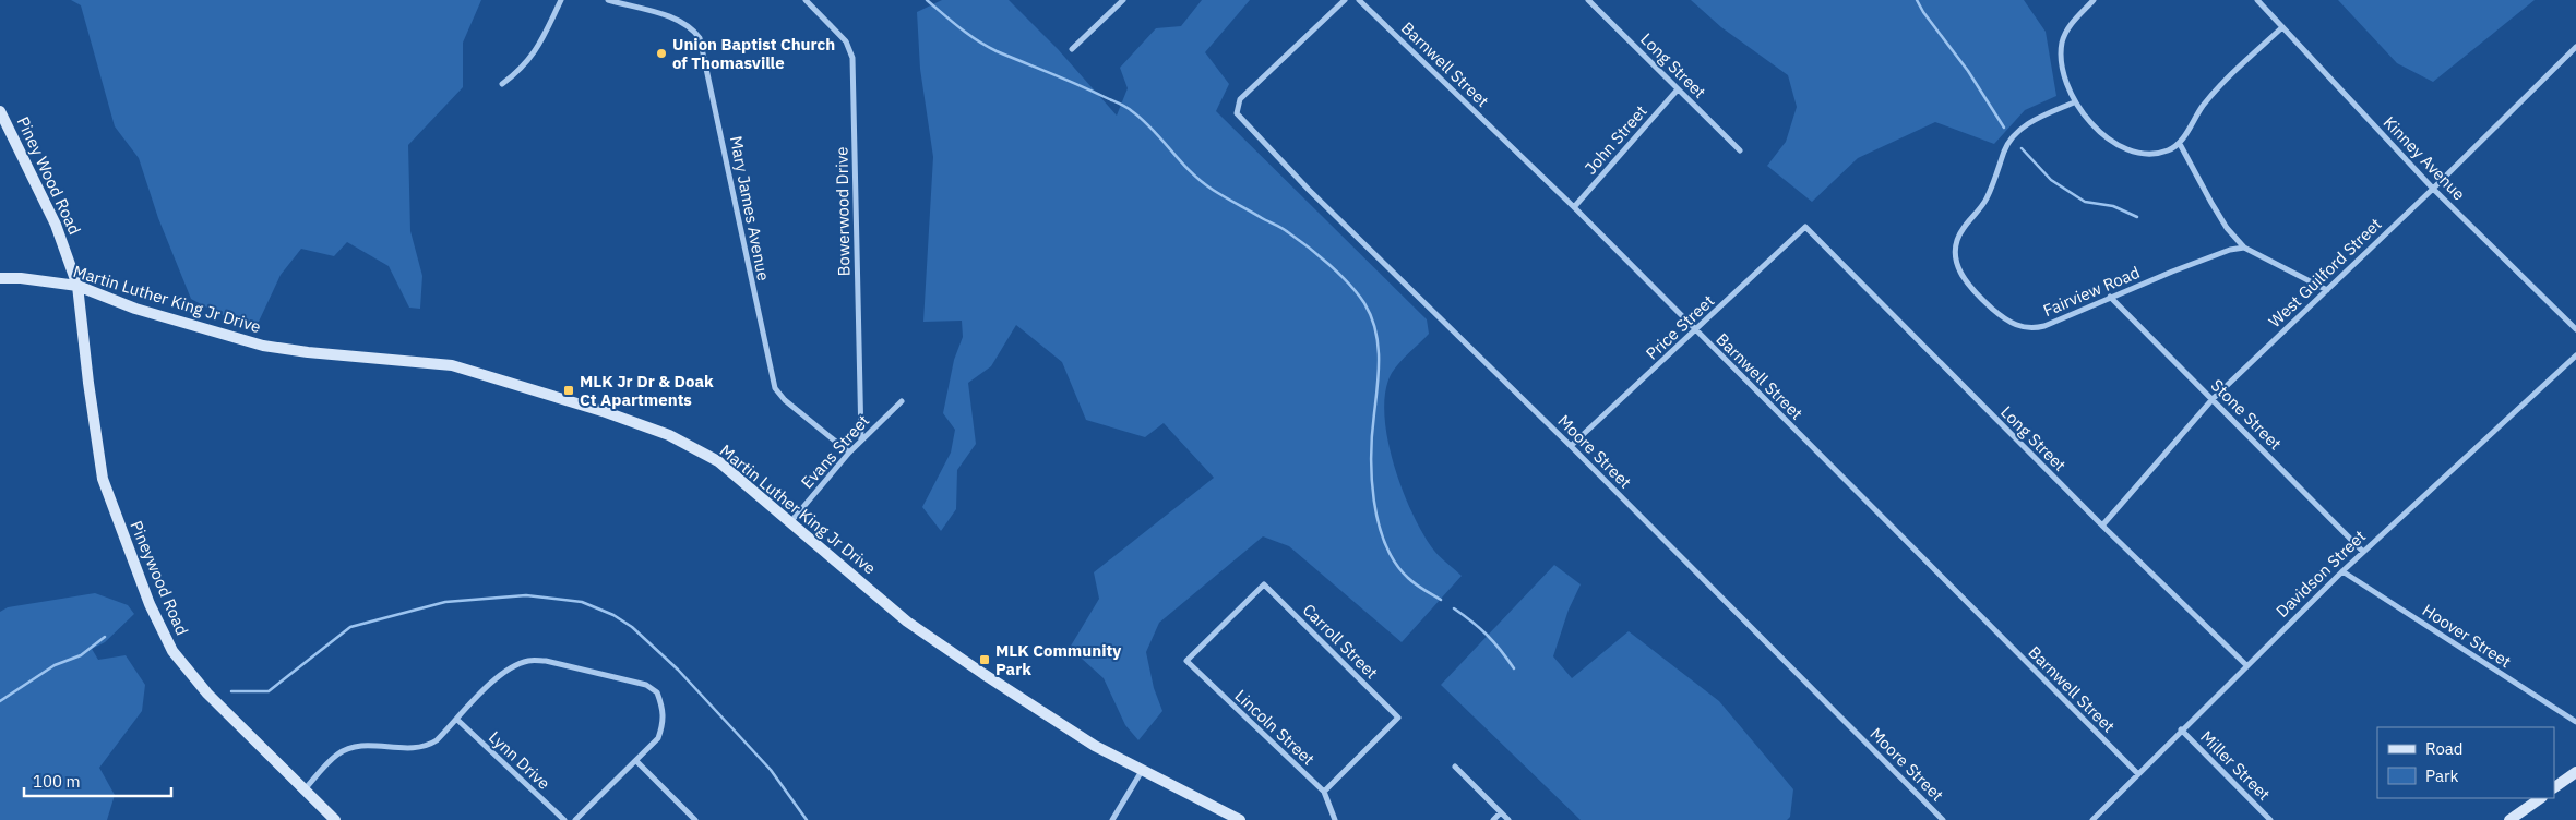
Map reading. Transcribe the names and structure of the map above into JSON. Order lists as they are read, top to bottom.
{
  "streets": {
    "street": [
      "Barnwell Street",
      "Long Street",
      "John Street",
      "Kinney Avenue",
      "Piney Wood Road",
      "Mary James Avenue",
      "Bowerwood Drive",
      "West Guilford Street",
      "Fairview Road",
      "Martin Luther King Jr Drive",
      "Price Street",
      "Stone Street",
      "Evans Street",
      "Moore Street",
      "Davidson Street",
      "Pineywood Road",
      "Hoover Street",
      "Carroll Street",
      "Lincoln Street",
      "Lynn Drive",
      "Miller Street"
    ]
  },
  "crossings": [
    ["Barnwell Street", "John Street"],
    ["Barnwell Street", "Price Street"],
    ["Barnwell Street", "Davidson Street"],
    ["Long Street", "John Street"],
    ["Long Street", "West Guilford Street"],
    ["Long Street", "Price Street"],
    ["Long Street", "Davidson Street"],
    ["Kinney Avenue", "West Guilford Street"],
    ["Piney Wood Road", "Martin Luther King Jr Drive"],
    ["Piney Wood Road", "Pineywood Road"],
    ["Mary James Avenue", "Evans Street"],
    ["Bowerwood Drive", "Evans Street"],
    ["West Guilford Street", "Stone Street"],
    ["Fairview Road", "Stone Street"],
    ["Martin Luther King Jr Drive", "Evans Street"],
    ["Martin Luther King Jr Drive", "Pineywood Road"],
    ["Price Street", "Moore Street"],
    ["Stone Street", "Davidson Street"],
    ["Davidson Street", "Hoover Street"],
    ["Davidson Street", "Miller Street"],
    ["Carroll Street", "Lincoln Street"]
  ],
  "places": {
    "other": ["Union Baptist Church of Thomasville"],
    "transit": ["MLK Jr Dr & Doak Ct Apartments", "MLK Community Park"]
  },
  "legend": ["Road", "Park"],
  "scale_bar": "100 m"
}
